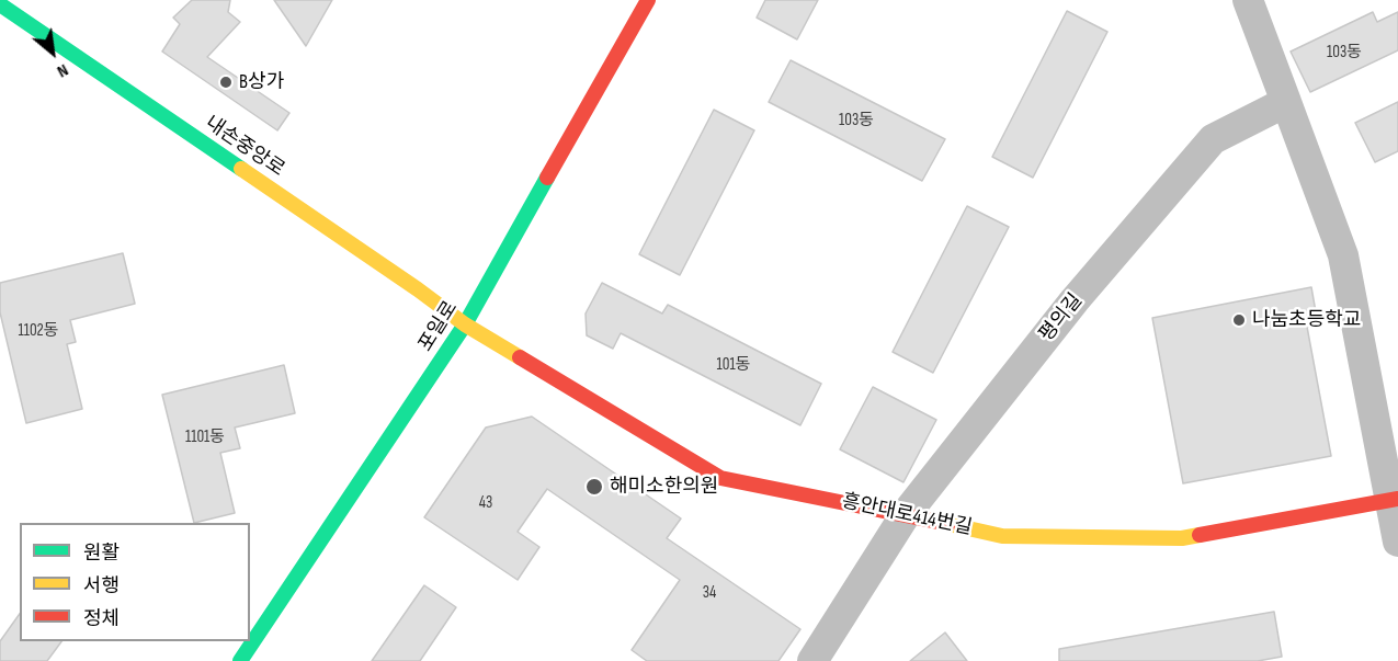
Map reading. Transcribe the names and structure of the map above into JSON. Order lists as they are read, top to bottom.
{
  "streets": {
    "street": [
      "내손중앙로",
      "평의길",
      "포일로",
      "흥안대로414번길"
    ]
  },
  "crossings": [
    ["내손중앙로", "포일로"],
    ["내손중앙로", "흥안대로414번길"],
    ["평의길", "흥안대로414번길"],
    ["포일로", "흥안대로414번길"]
  ],
  "places": ["B상가", "나눔초등학교", "해미소한의원"],
  "house_numbers": [
    "103동",
    "103동",
    "1102동",
    "101동",
    "1101동",
    "43",
    "34"
  ],
  "legend": ["원활", "서행", "정체"],
  "north": "bottom right"
}
